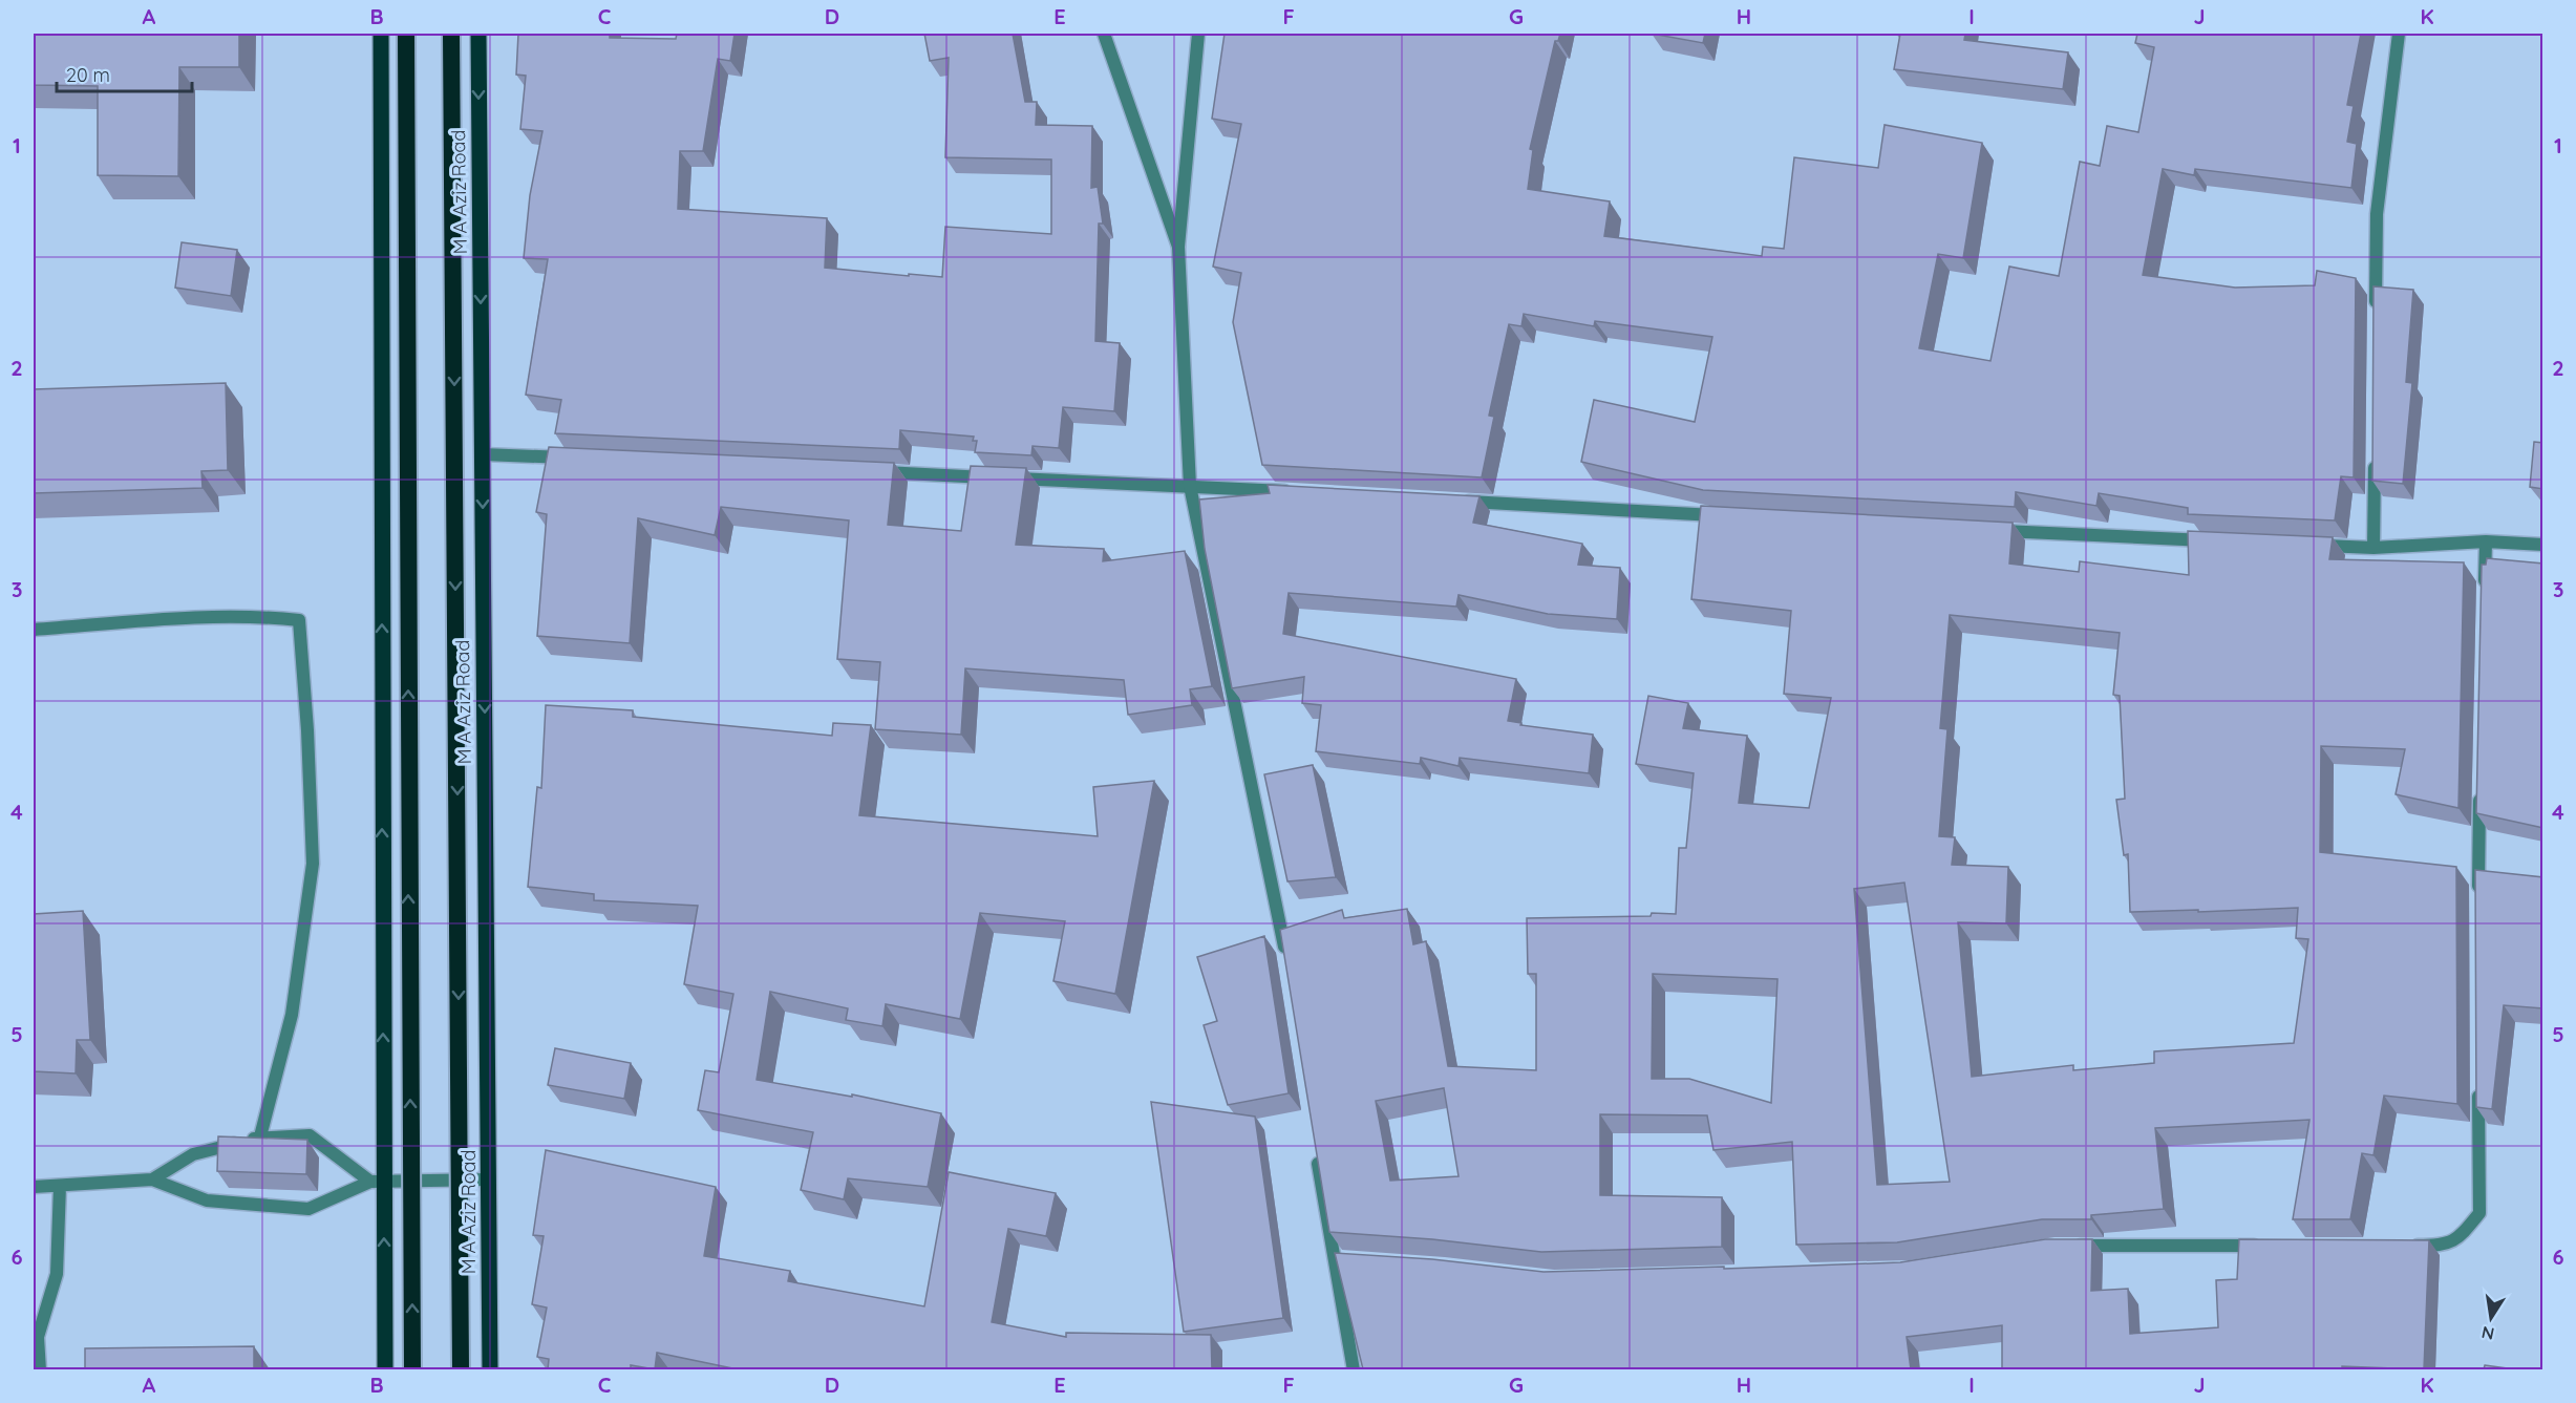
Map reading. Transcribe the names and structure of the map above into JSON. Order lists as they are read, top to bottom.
{
  "streets": {
    "main road": ["M A Aziz Road"]
  },
  "scale_bar": "20 m",
  "north": "bottom",
  "grid": {
    "columns": [
      "A",
      "B",
      "C",
      "D",
      "E",
      "F",
      "G",
      "H",
      "I",
      "J",
      "K"
    ],
    "rows": [
      "1",
      "2",
      "3",
      "4",
      "5",
      "6"
    ]
  }
}
